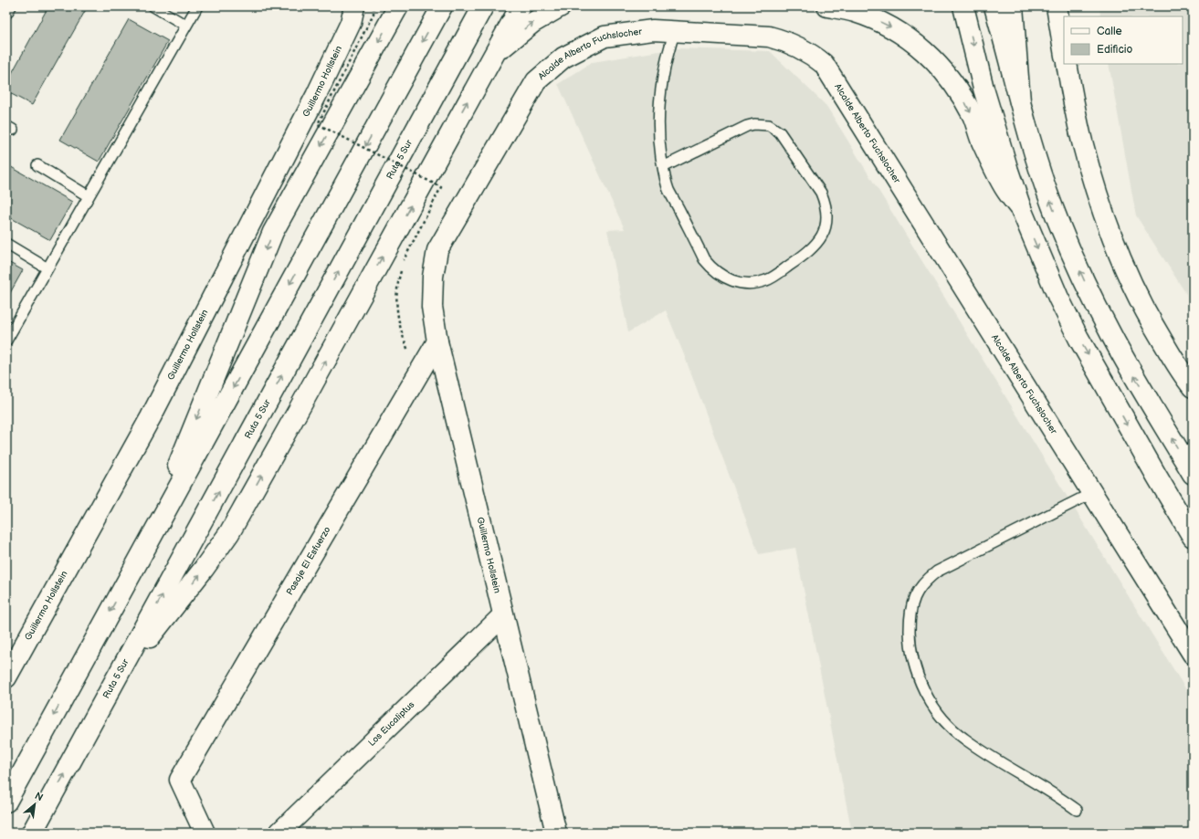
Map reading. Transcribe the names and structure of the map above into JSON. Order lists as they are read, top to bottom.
{
  "streets": {
    "main road": [
      "Alcalde Alberto Fuchslocher",
      "Guillermo Hollstein",
      "Ruta 5 Sur",
      "Pasaje El Esfuerzo",
      "Los Eucaliptus"
    ]
  },
  "crossings": [
    ["Alcalde Alberto Fuchslocher", "Guillermo Hollstein"],
    ["Guillermo Hollstein", "Pasaje El Esfuerzo"],
    ["Guillermo Hollstein", "Los Eucaliptus"]
  ],
  "legend": ["Calle", "Edificio"],
  "north": "top right"
}
